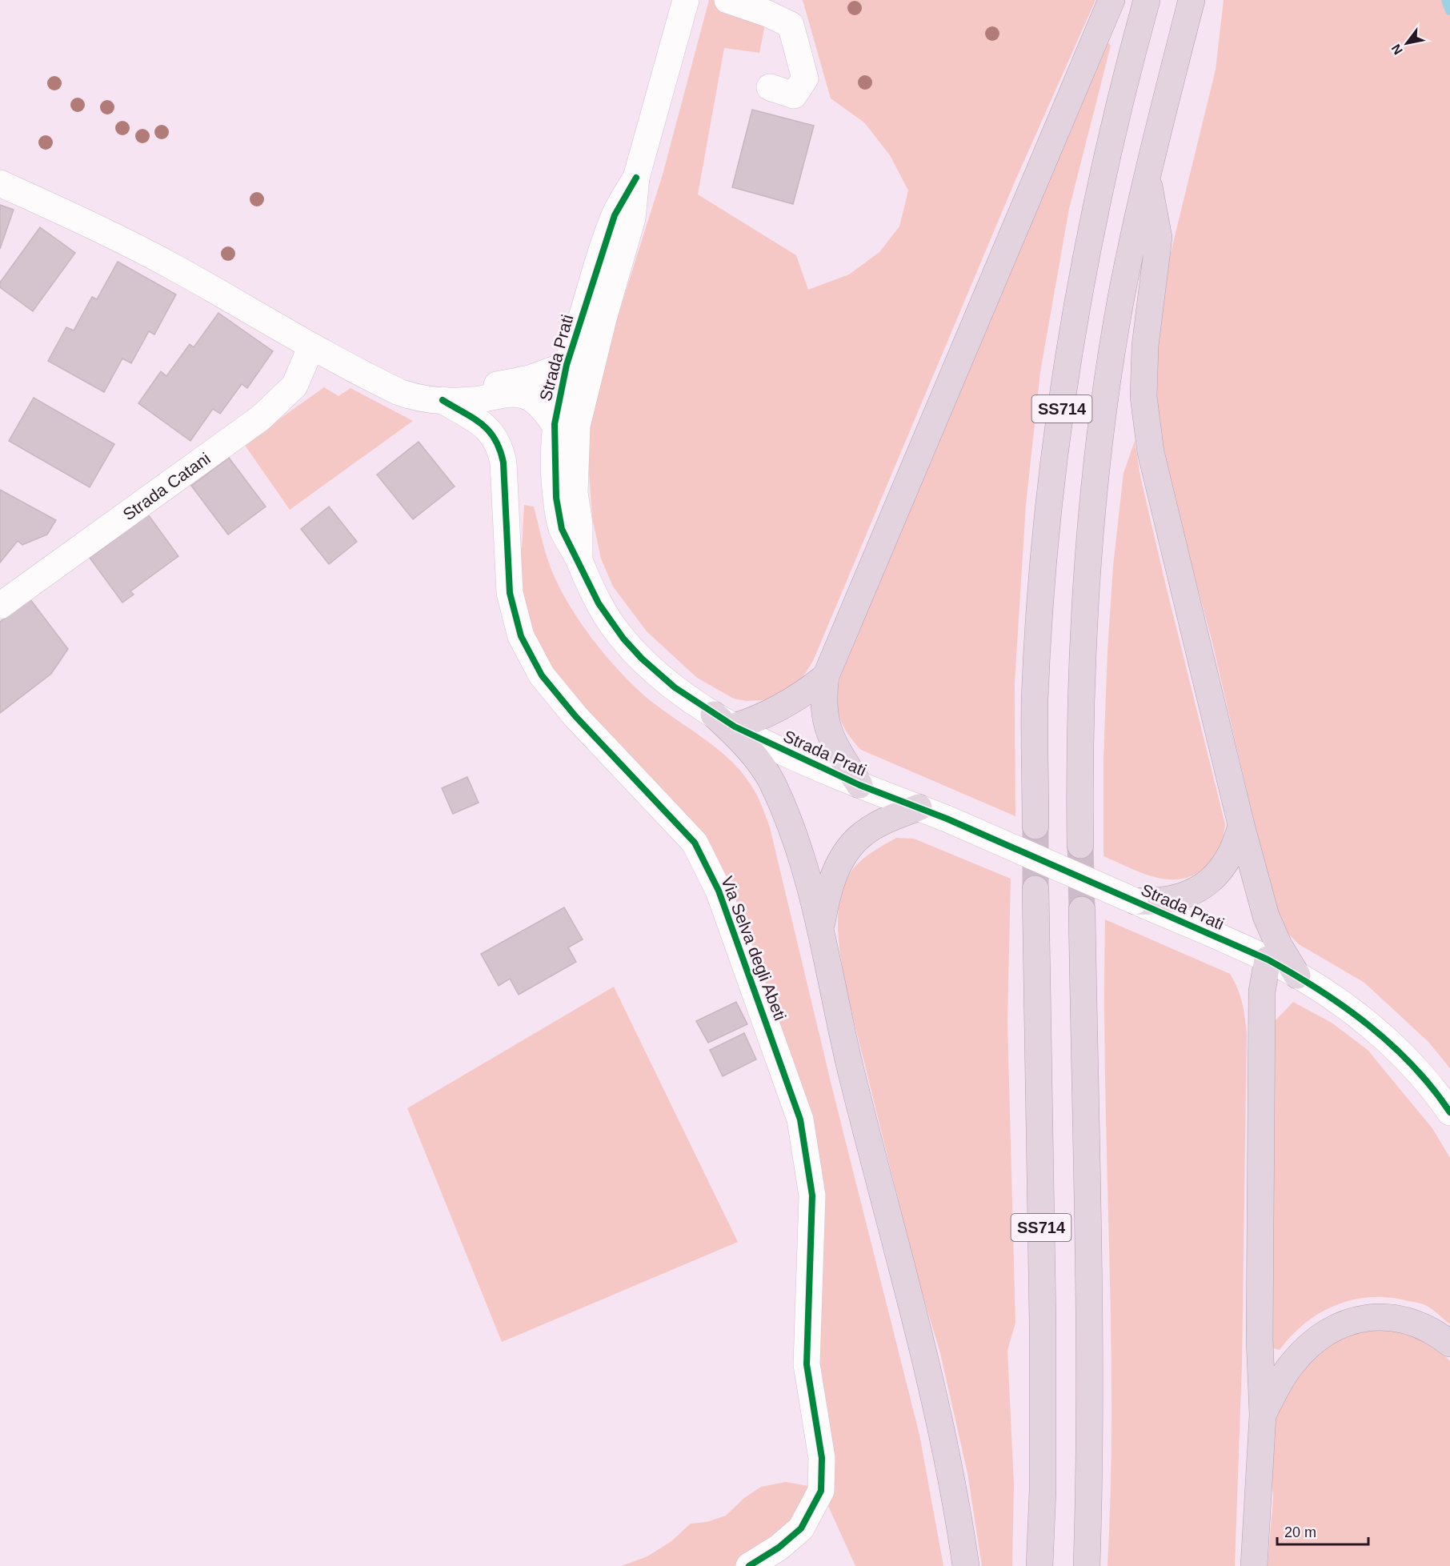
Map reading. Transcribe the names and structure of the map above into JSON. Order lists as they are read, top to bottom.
{
  "streets": {
    "highway": ["SS714"],
    "street": ["Strada Prati", "Strada Catani", "Via Selva degli Abeti"]
  },
  "scale_bar": "20 m",
  "north": "bottom left"
}
